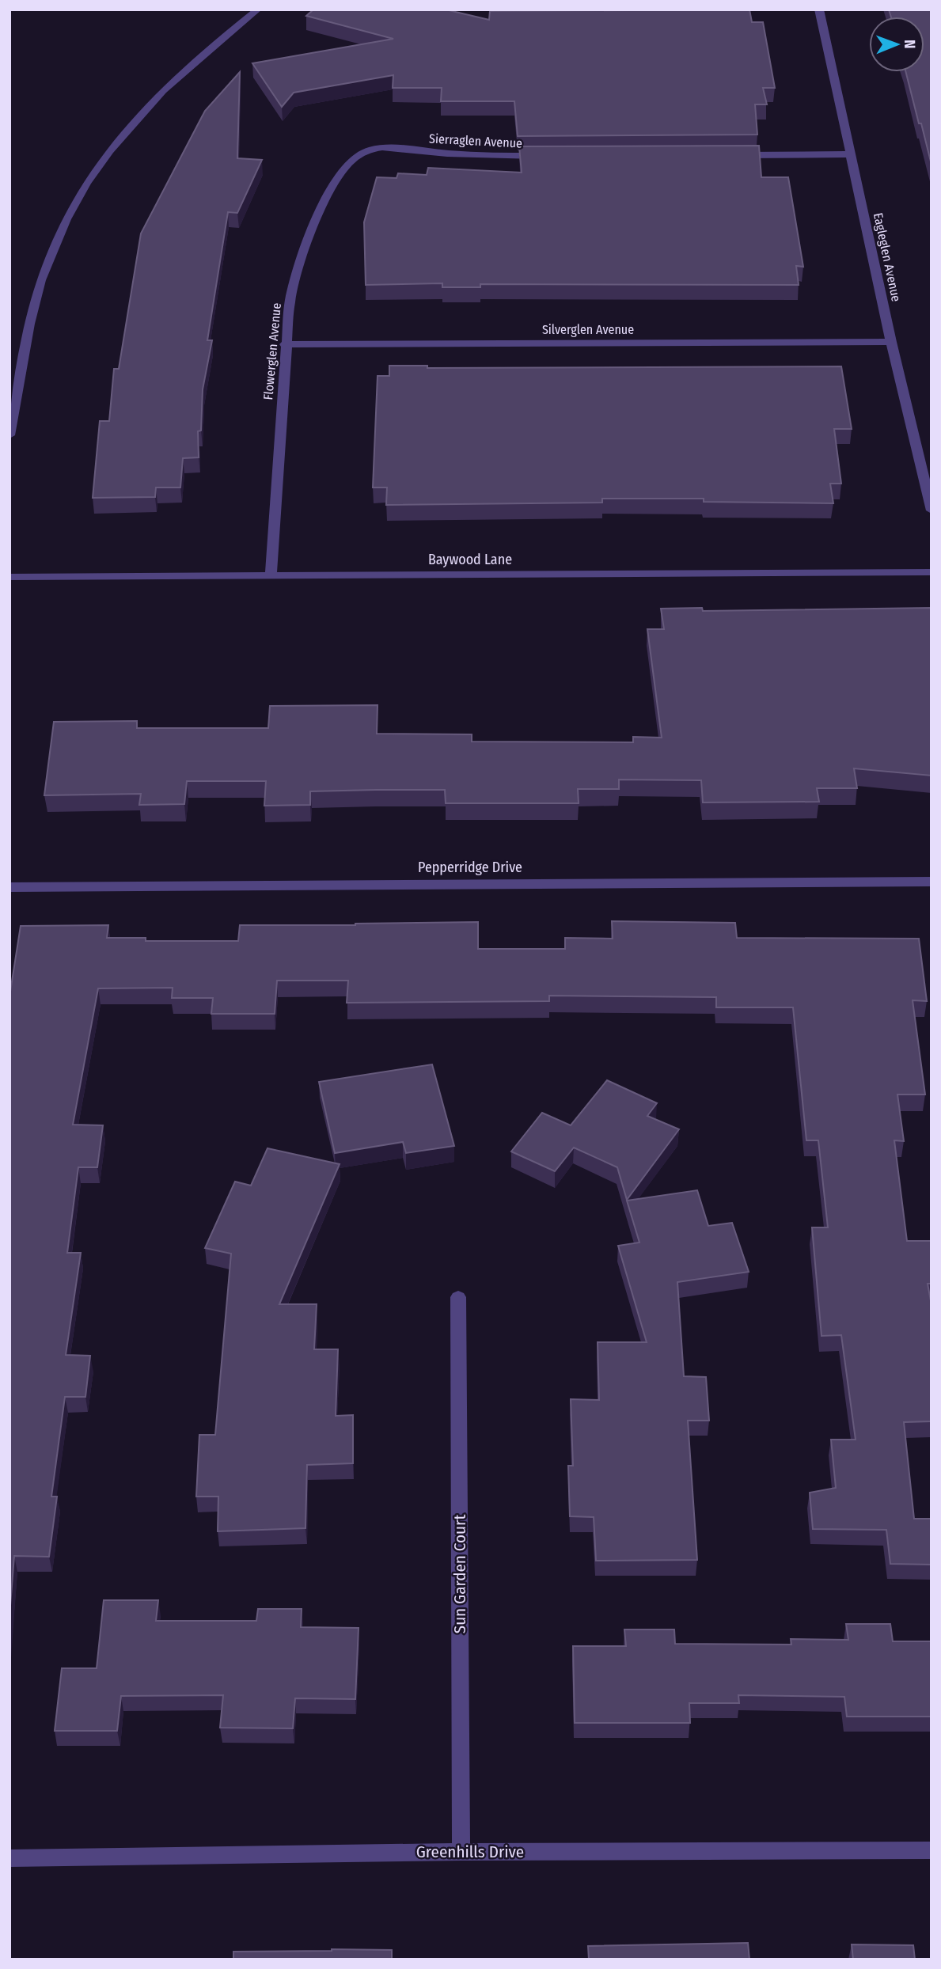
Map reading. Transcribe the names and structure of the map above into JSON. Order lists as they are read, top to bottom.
{
  "streets": {
    "street": [
      "Sierraglen Avenue",
      "Eagleglen Avenue",
      "Silverglen Avenue",
      "Flowerglen Avenue",
      "Baywood Lane",
      "Pepperridge Drive",
      "Sun Garden Court",
      "Greenhills Drive"
    ]
  },
  "crossings": [
    ["Sierraglen Avenue", "Flowerglen Avenue"],
    ["Eagleglen Avenue", "Silverglen Avenue"],
    ["Silverglen Avenue", "Flowerglen Avenue"],
    ["Flowerglen Avenue", "Baywood Lane"],
    ["Sun Garden Court", "Greenhills Drive"]
  ],
  "north": "right"
}
